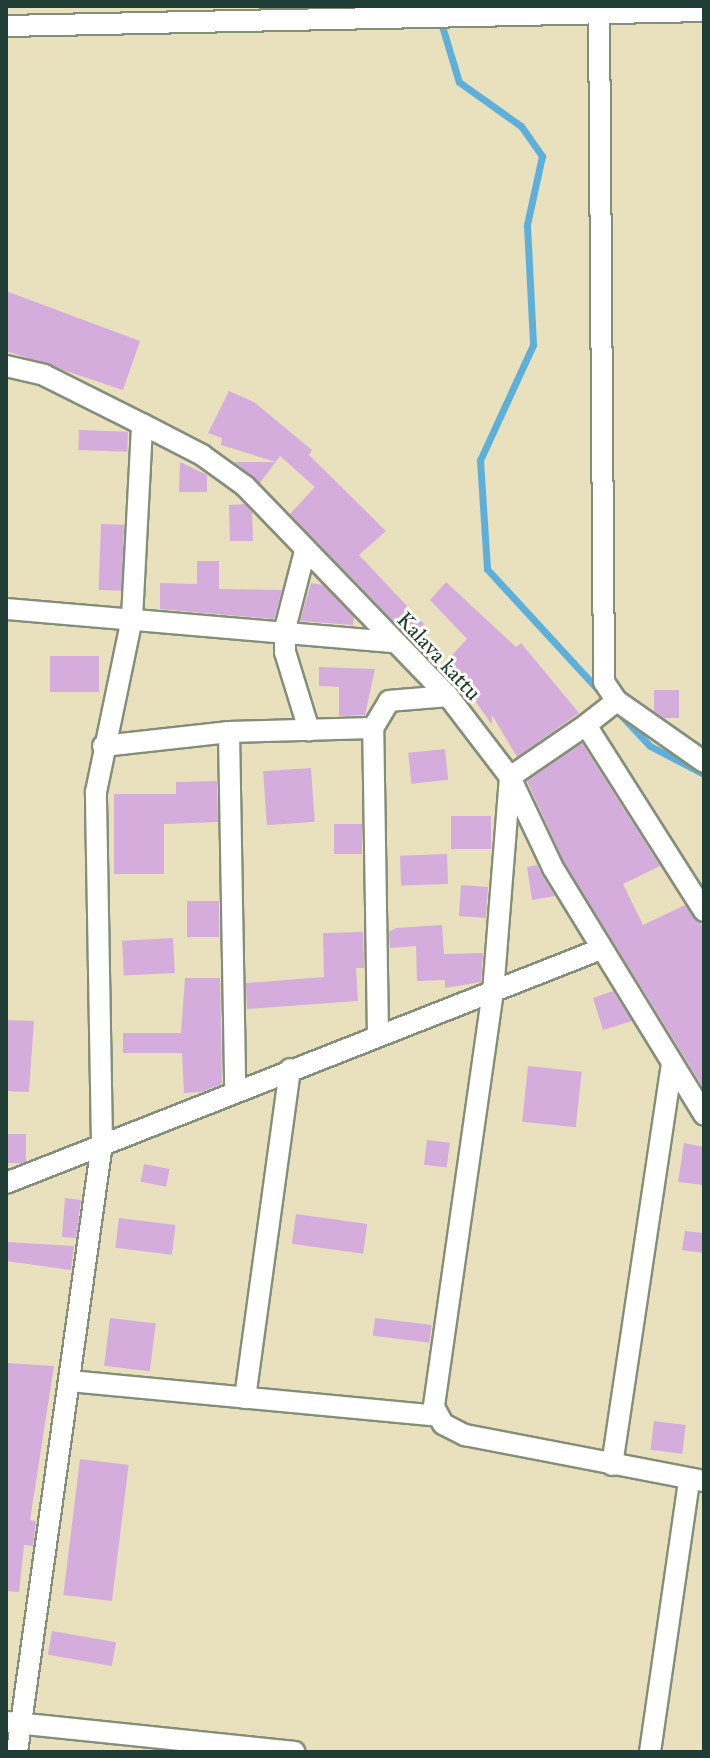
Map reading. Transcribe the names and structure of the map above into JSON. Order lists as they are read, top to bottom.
{
  "streets": {
    "street": ["Kalava kattu"]
  }
}
